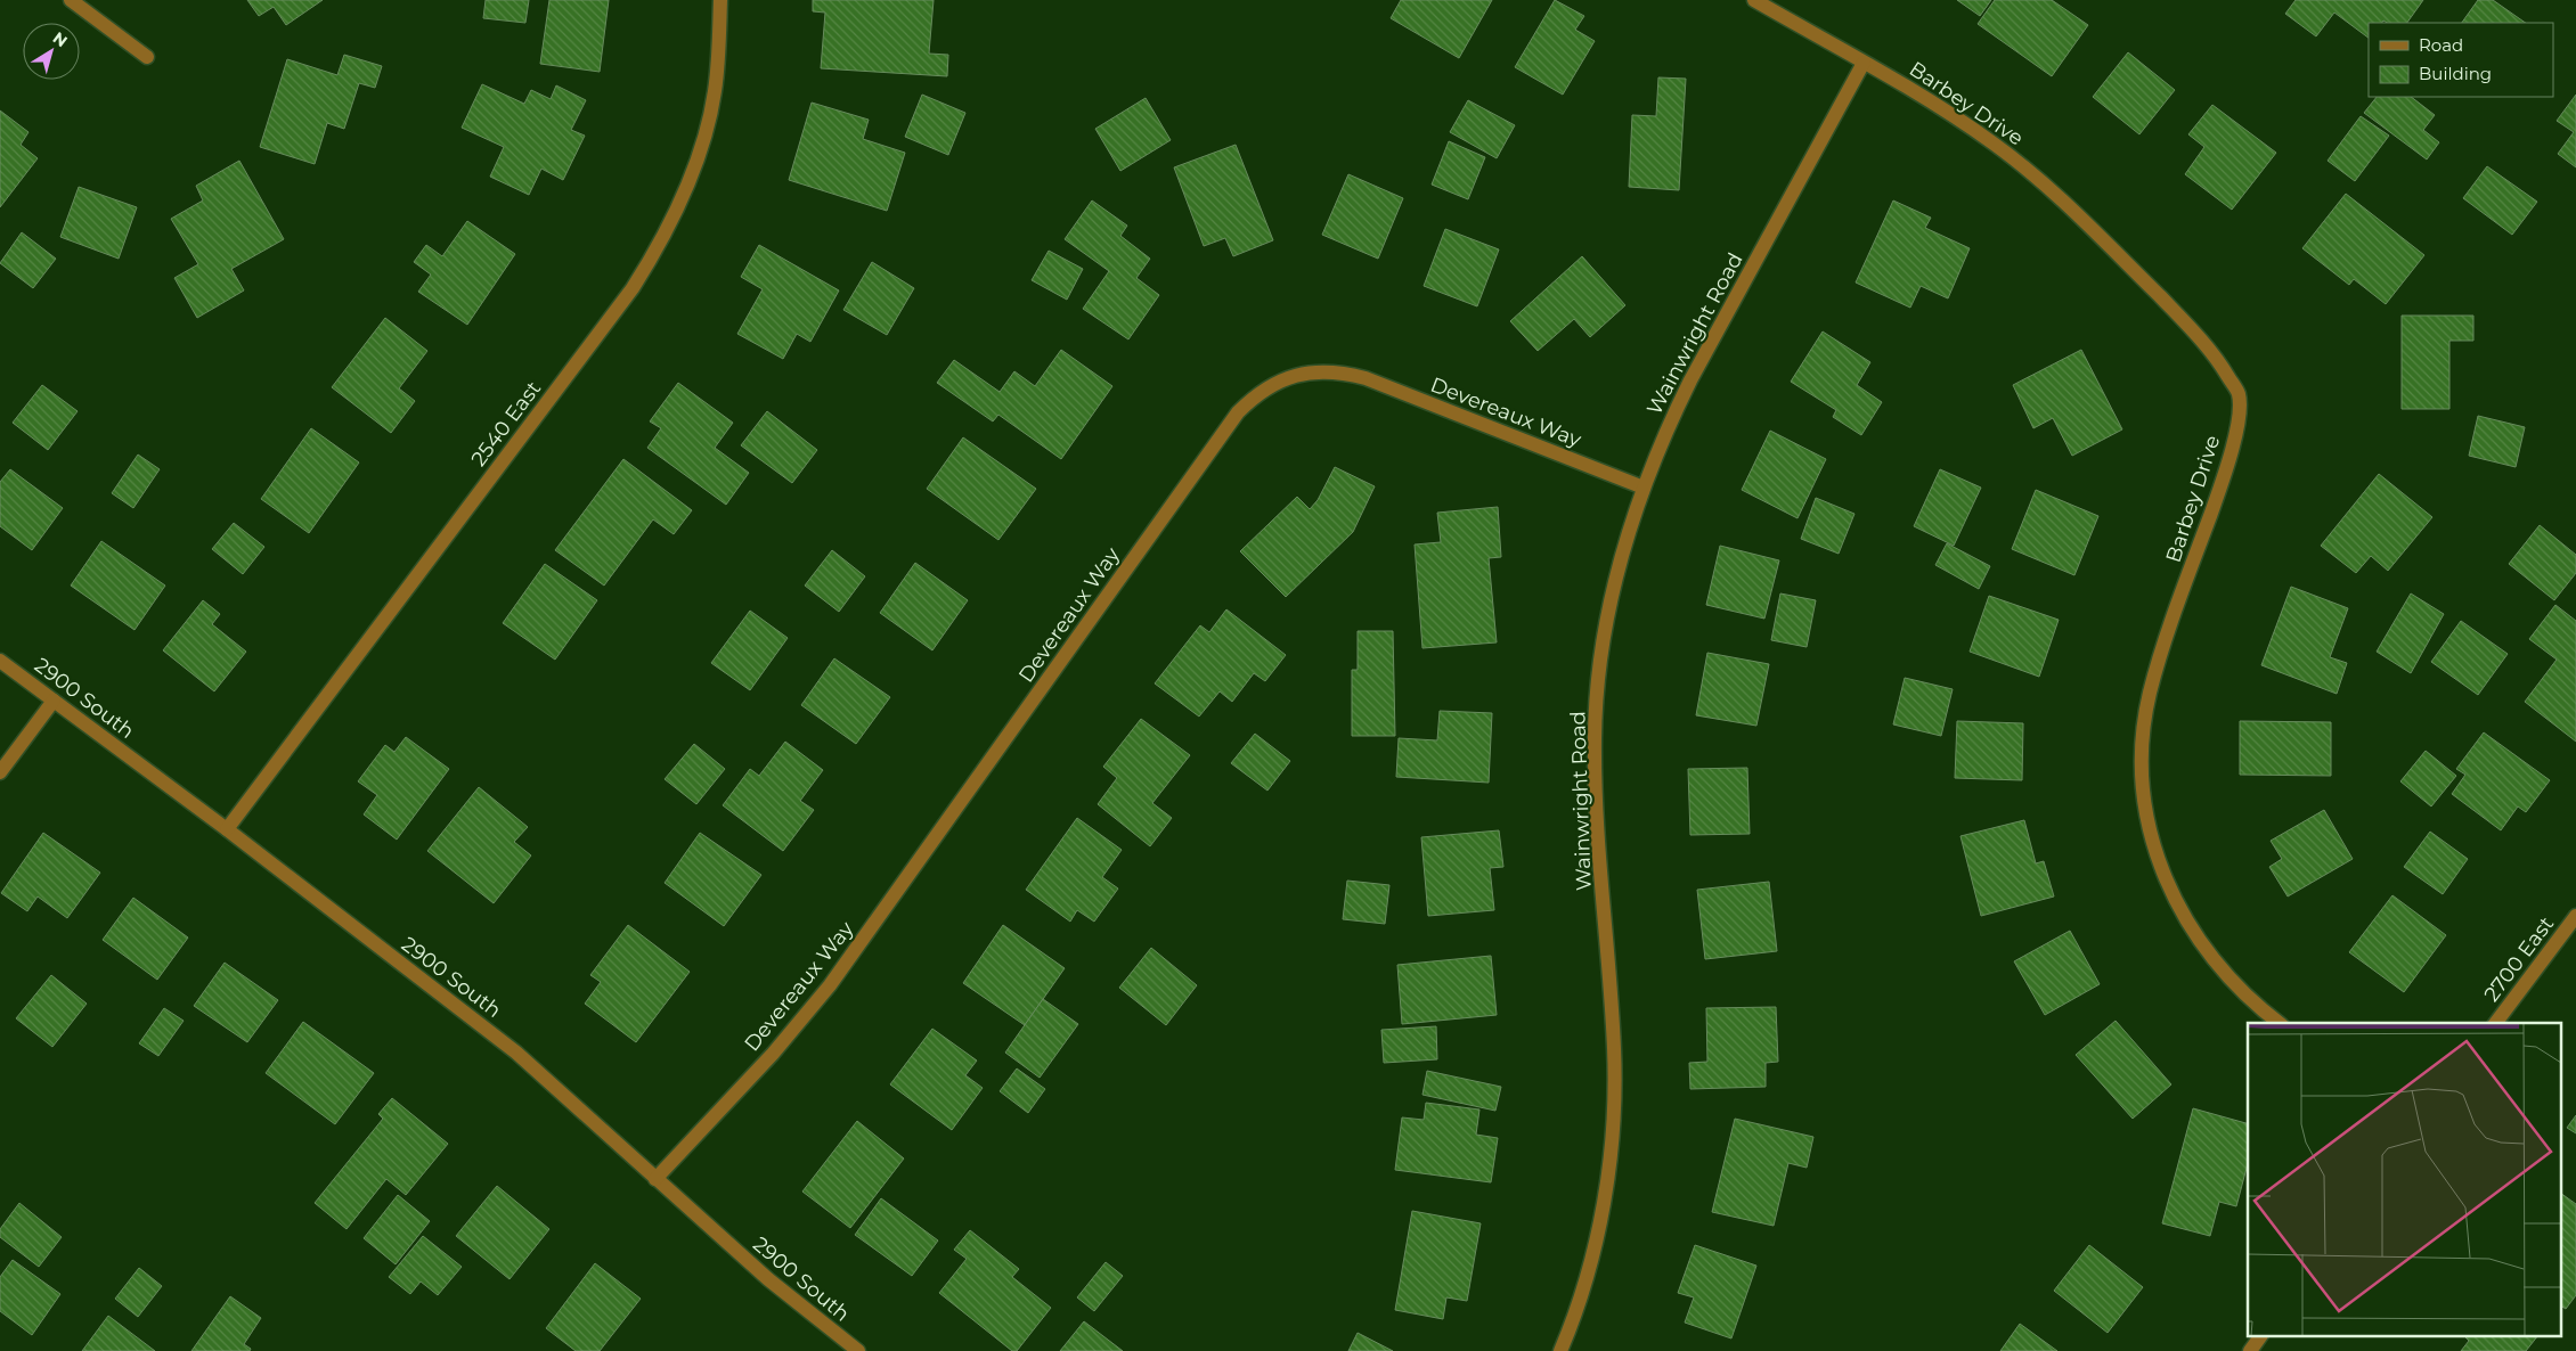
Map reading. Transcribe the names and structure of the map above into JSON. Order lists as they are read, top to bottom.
{
  "streets": {
    "street": [
      "Barbey Drive",
      "Wainwright Road",
      "Devereaux Way",
      "2540 East",
      "2900 South",
      "2700 East"
    ]
  },
  "crossings": [
    ["Barbey Drive", "Wainwright Road"],
    ["Wainwright Road", "Devereaux Way"],
    ["Devereaux Way", "2900 South"],
    ["2540 East", "2900 South"]
  ],
  "legend": ["Road", "Building"],
  "north": "top right"
}
